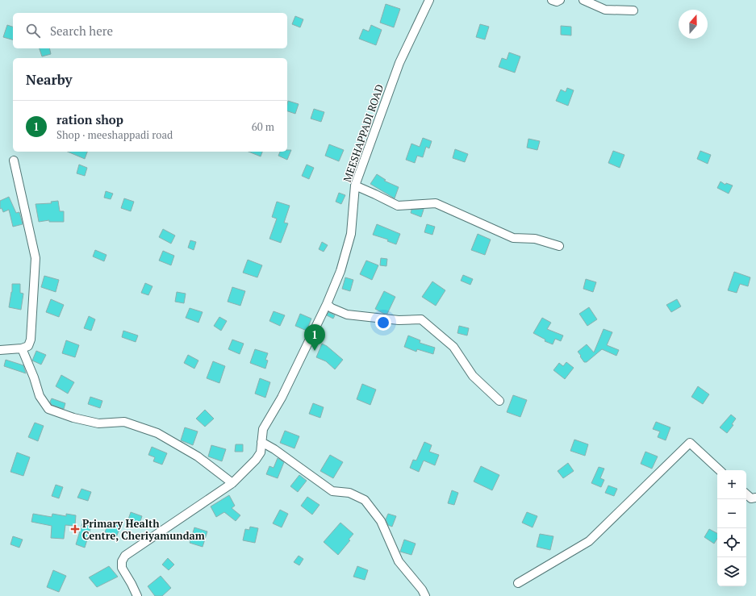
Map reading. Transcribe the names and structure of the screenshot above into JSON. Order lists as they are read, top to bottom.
{
  "streets": {
    "street": ["MEESHAPPADI ROAD"]
  },
  "places": {
    "health": ["Primary Health Centre, Cheriyamundam"]
  },
  "north": "top",
  "page": {
    "search": "Search here",
    "heading": "Nearby",
    "list": [
      {
        "mark": "1",
        "name": "ration shop",
        "note": "Shop · meeshappadi road",
        "value": "60 m"
      }
    ],
    "pins": "1",
    "map_buttons": ["+", "−"]
  }
}
